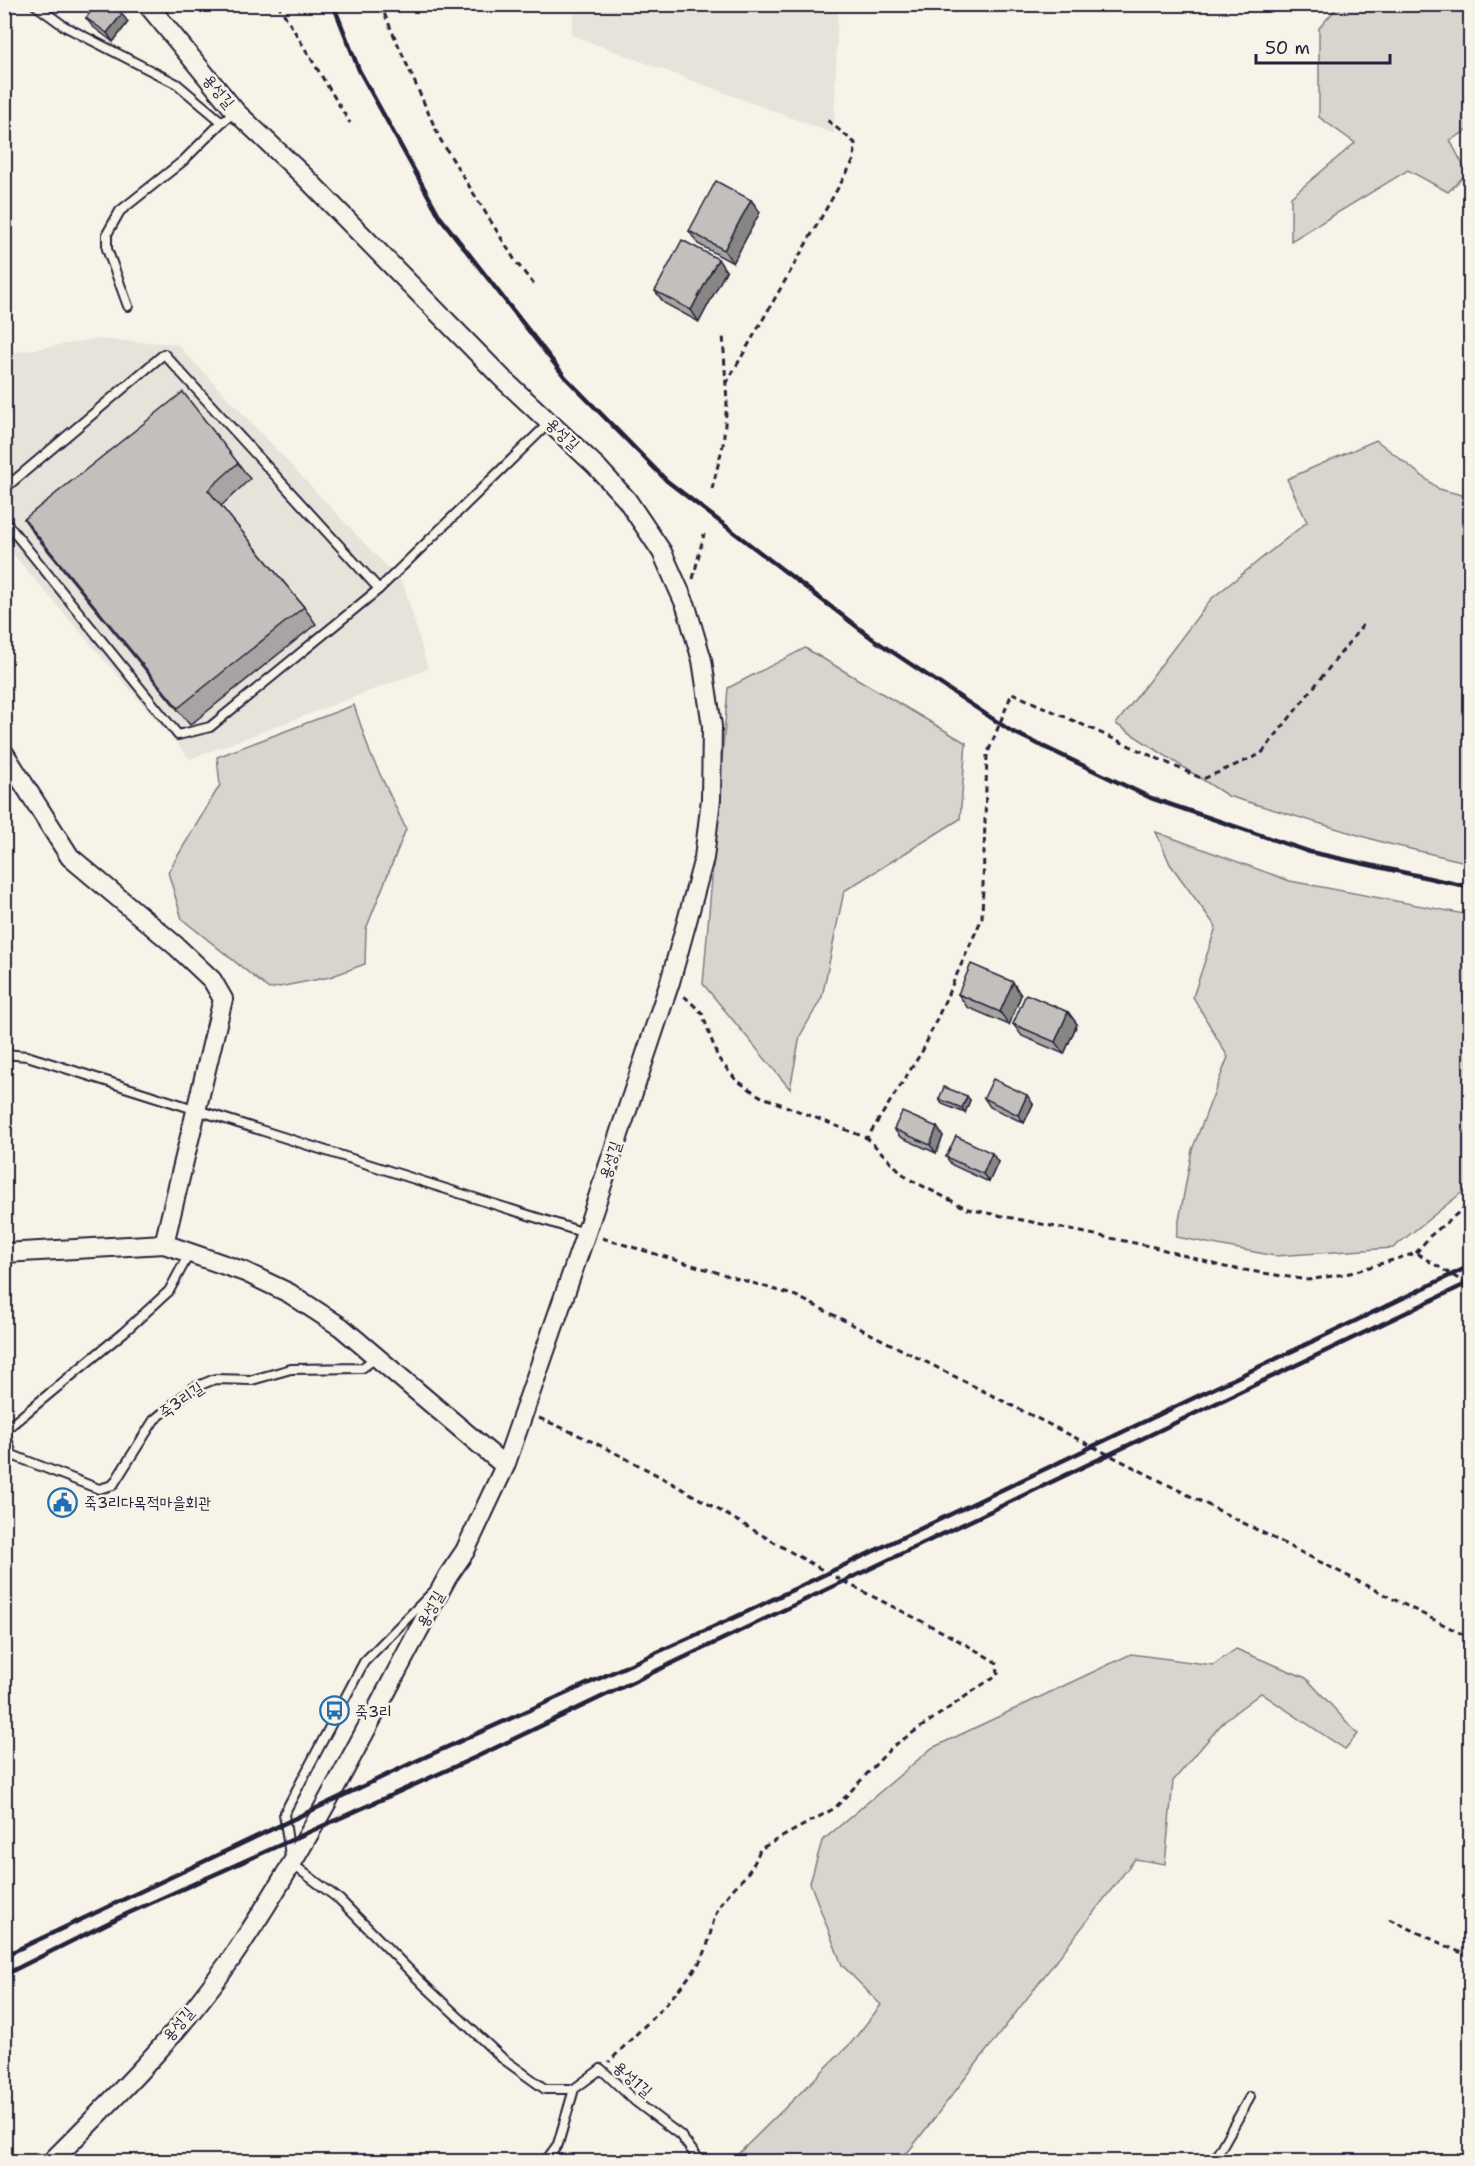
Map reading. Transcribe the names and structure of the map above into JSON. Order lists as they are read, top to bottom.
{
  "streets": {
    "street": ["용성길"],
    "lane": ["죽3리길", "용성1길"]
  },
  "places": {
    "public building": ["죽3리다목적마을회관"],
    "bus stop": ["죽3리"]
  },
  "scale_bar": "50 m"
}
